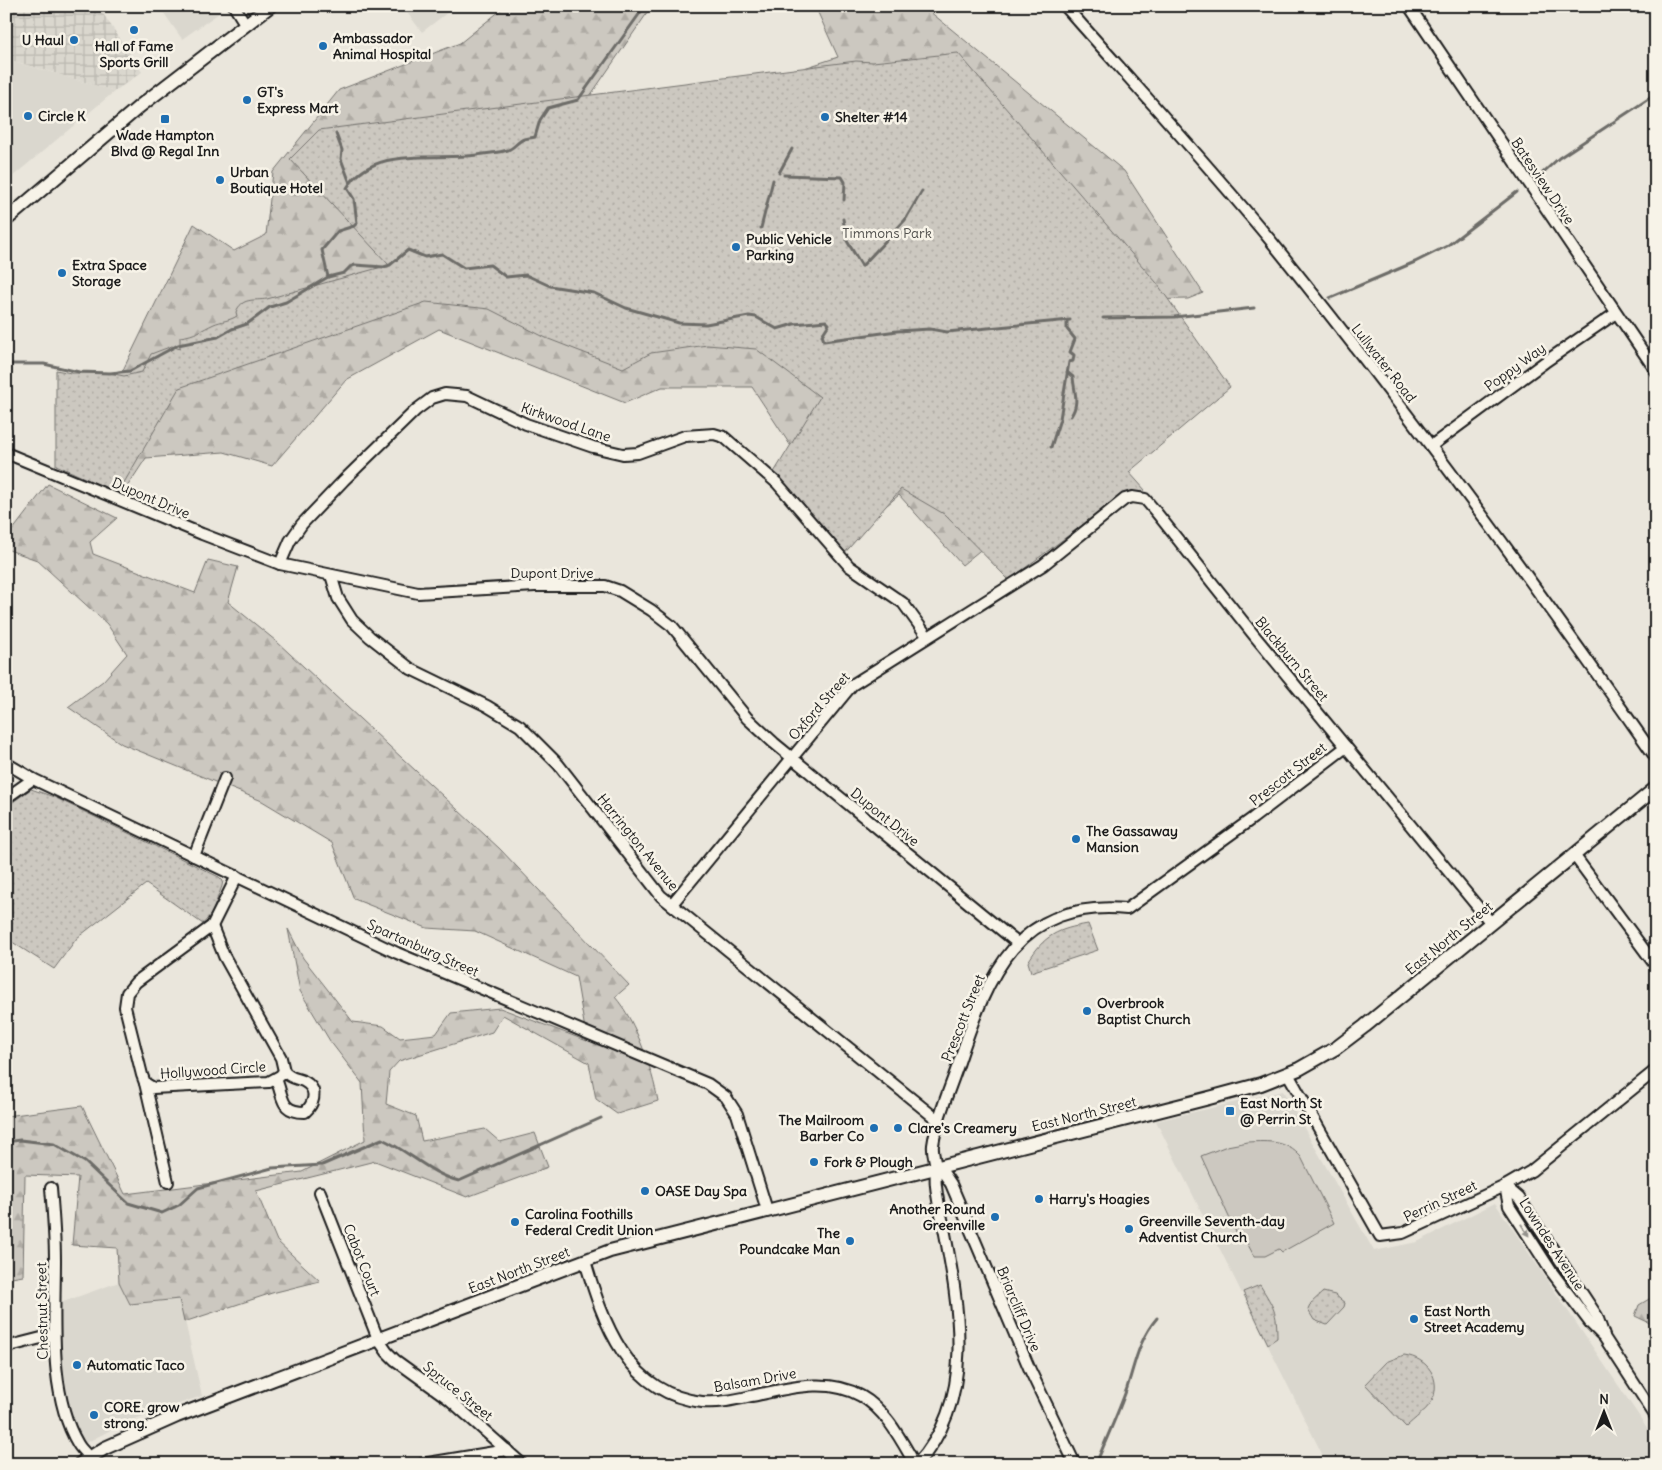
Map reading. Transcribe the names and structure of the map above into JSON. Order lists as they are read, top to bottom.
{
  "streets": {
    "main road": ["East North Street"],
    "street": [
      "Batesview Drive",
      "Lullwater Road",
      "Poppy Way",
      "Kirkwood Lane",
      "Dupont Drive",
      "Blackburn Street",
      "Oxford Street",
      "Prescott Street",
      "Harrington Avenue",
      "Spartanburg Street",
      "Hollywood Circle",
      "Perrin Street",
      "Lowndes Avenue",
      "Cabot Court",
      "Briarcliff Drive",
      "Chestnut Street",
      "Balsam Drive",
      "Spruce Street"
    ]
  },
  "crossings": [
    ["Batesview Drive", "Poppy Way"],
    ["Lullwater Road", "Poppy Way"],
    ["Kirkwood Lane", "Dupont Drive"],
    ["Kirkwood Lane", "Oxford Street"],
    ["Dupont Drive", "Oxford Street"],
    ["Dupont Drive", "Prescott Street"],
    ["Dupont Drive", "Harrington Avenue"],
    ["Blackburn Street", "Oxford Street"],
    ["Blackburn Street", "Prescott Street"],
    ["Blackburn Street", "East North Street"],
    ["Oxford Street", "Harrington Avenue"],
    ["Prescott Street", "Harrington Avenue"],
    ["Prescott Street", "East North Street"],
    ["Prescott Street", "Briarcliff Drive"],
    ["Prescott Street", "Balsam Drive"],
    ["East North Street", "Spartanburg Street"],
    ["East North Street", "Perrin Street"],
    ["East North Street", "Cabot Court"],
    ["East North Street", "Briarcliff Drive"],
    ["East North Street", "Chestnut Street"],
    ["East North Street", "Balsam Drive"],
    ["East North Street", "Spruce Street"],
    ["Spartanburg Street", "Hollywood Circle"],
    ["Perrin Street", "Lowndes Avenue"],
    ["Cabot Court", "Spruce Street"]
  ],
  "parks": ["Timmons Park"],
  "places": {
    "other": [
      "Hall of Fame Sports Grill",
      "U Haul",
      "Ambassador Animal Hospital",
      "GT's Express Mart",
      "Circle K",
      "Shelter #14",
      "Urban Boutique Hotel",
      "Public Vehicle Parking",
      "Extra Space Storage",
      "The Gassaway Mansion",
      "Overbrook Baptist Church",
      "The Mailroom Barber Co",
      "Clare's Creamery",
      "Fork & Plough",
      "OASE Day Spa",
      "Harry's Hoagies",
      "Another Round Greenville",
      "Carolina Foothills Federal Credit Union",
      "Greenville Seventh-day Adventist Church",
      "The Poundcake Man",
      "East North Street Academy",
      "Automatic Taco",
      "CORE. grow strong."
    ],
    "transit": ["Wade Hampton Blvd @ Regal Inn", "East North St @ Perrin St"]
  },
  "north": "top"
}
